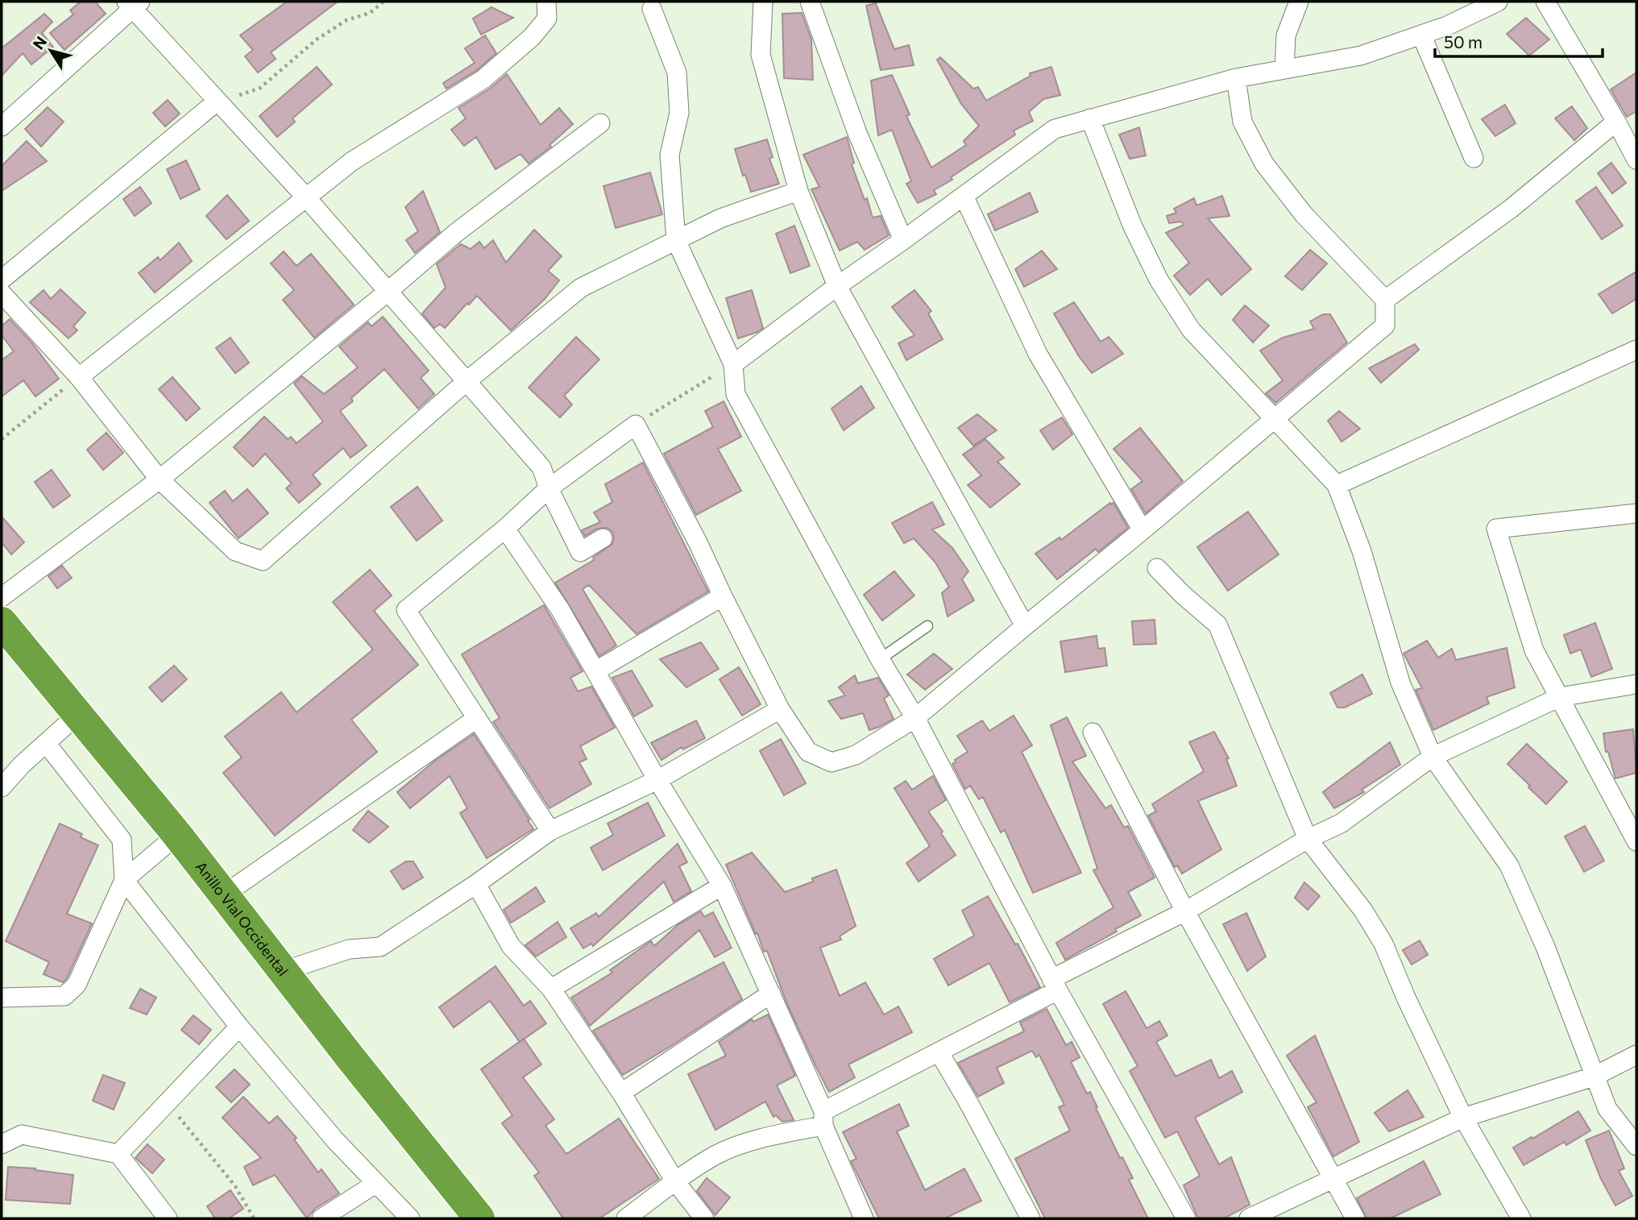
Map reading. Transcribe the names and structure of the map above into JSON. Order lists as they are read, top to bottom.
{
  "streets": {
    "highway": ["Anillo Vial Occidental"]
  },
  "scale_bar": "50 m",
  "north": "top left"
}
